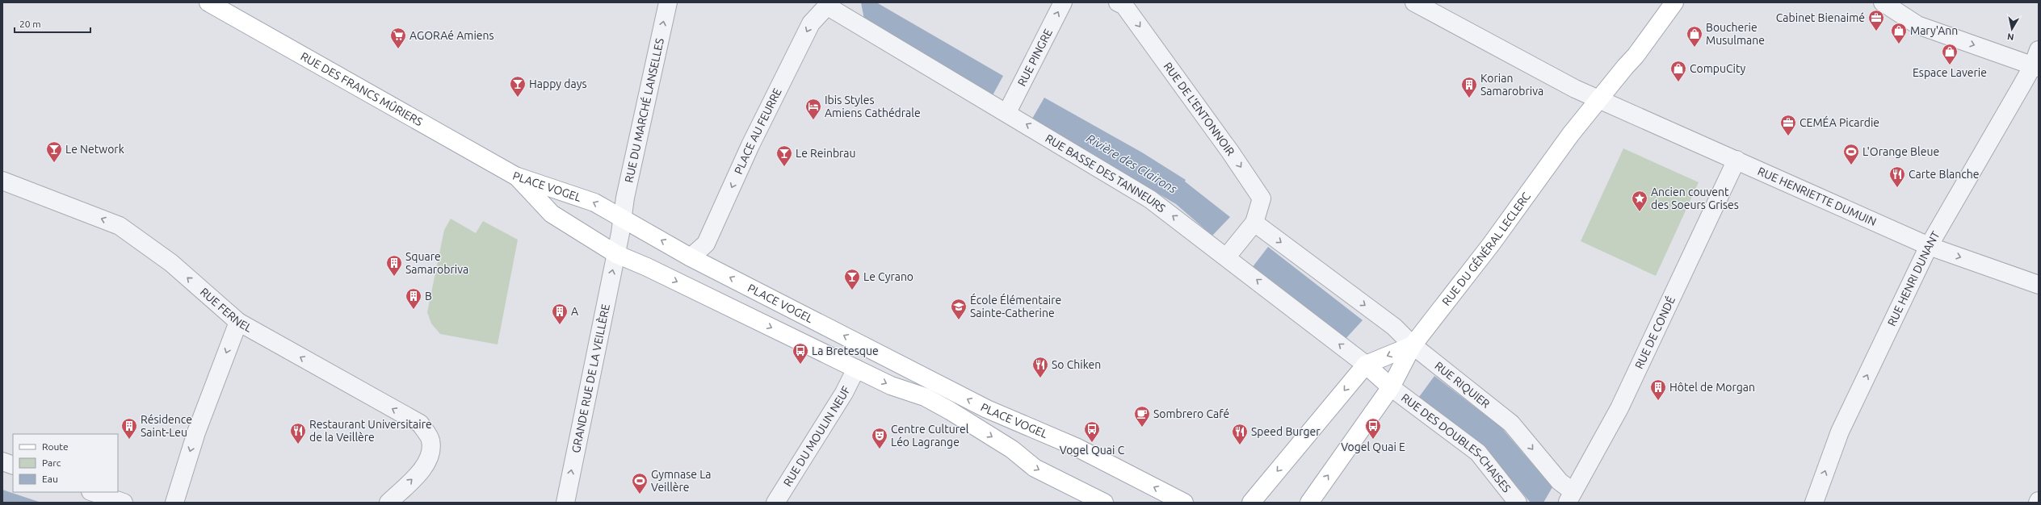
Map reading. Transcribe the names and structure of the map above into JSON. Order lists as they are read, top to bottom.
{
  "streets": {
    "main road": ["RUE DES FRANCS MÛRIERS", "PLACE VOGEL", "RUE DU GÉNÉRAL LECLERC"],
    "street": [
      "RUE PINGRE",
      "RUE DE L'ENTONNOIR",
      "RUE DU MARCHÉ LANSELLES",
      "PLACE AU FEURRE",
      "RUE BASSE DES TANNEURS",
      "RUE HENRIETTE DUMUIN",
      "RUE HENRI DUNANT",
      "RUE FERNEL",
      "RUE DE CONDÉ",
      "GRANDE RUE DE LA VEILLÈRE",
      "RUE RIQUIER",
      "RUE DU MOULIN NEUF",
      "RUE DES DOUBLES-CHAISES"
    ]
  },
  "crossings": [
    ["RUE PINGRE", "RUE BASSE DES TANNEURS"],
    ["RUE DES FRANCS MÛRIERS", "PLACE VOGEL"],
    ["RUE DE L'ENTONNOIR", "RUE RIQUIER"],
    ["RUE DU MARCHÉ LANSELLES", "PLACE VOGEL"],
    ["RUE DU MARCHÉ LANSELLES", "GRANDE RUE DE LA VEILLÈRE"],
    ["PLACE AU FEURRE", "RUE BASSE DES TANNEURS"],
    ["PLACE AU FEURRE", "PLACE VOGEL"],
    ["PLACE VOGEL", "GRANDE RUE DE LA VEILLÈRE"],
    ["PLACE VOGEL", "RUE DU MOULIN NEUF"],
    ["RUE HENRIETTE DUMUIN", "RUE DU GÉNÉRAL LECLERC"],
    ["RUE HENRIETTE DUMUIN", "RUE HENRI DUNANT"],
    ["RUE HENRIETTE DUMUIN", "RUE DE CONDÉ"],
    ["RUE DU GÉNÉRAL LECLERC", "RUE RIQUIER"],
    ["RUE DU GÉNÉRAL LECLERC", "RUE DES DOUBLES-CHAISES"],
    ["RUE DE CONDÉ", "RUE RIQUIER"]
  ],
  "one_way": [
    "RUE PINGRE",
    "RUE DE L'ENTONNOIR",
    "RUE DU MARCHÉ LANSELLES",
    "PLACE AU FEURRE",
    "RUE BASSE DES TANNEURS",
    "RUE HENRI DUNANT",
    "RUE FERNEL",
    "GRANDE RUE DE LA VEILLÈRE",
    "RUE RIQUIER"
  ],
  "water": ["Rivière des Clairons"],
  "places": {
    "office": ["Cabinet Bienaimé", "CEMÉA Picardie"],
    "shop": [
      "Mary'Ann",
      "Boucherie Musulmane",
      "Espace Laverie",
      "CompuCity"
    ],
    "supermarket": ["AGORAé Amiens"],
    "bar": [
      "Happy days",
      "Le Network",
      "Le Reinbrau",
      "Le Cyrano"
    ],
    "building": [
      "Korian Samarobriva",
      "Square Samarobriva",
      "B",
      "A",
      "Hôtel de Morgan",
      "Résidence Saint-Leu"
    ],
    "hotel": ["Ibis Styles Amiens Cathédrale"],
    "sports": ["L'Orange Bleue", "Gymnase La Veillère"],
    "restaurant": [
      "Carte Blanche",
      "So Chiken",
      "Restaurant Universitaire de la Veillère",
      "Speed Burger"
    ],
    "place": ["Ancien couvent des Soeurs Grises"],
    "school or university": ["École Élémentaire Sainte-Catherine"],
    "bus stop": ["La Bretesque", "Vogel Quai E", "Vogel Quai C"],
    "cafe": ["Sombrero Café"],
    "theatre": ["Centre Culturel Léo Lagrange"]
  },
  "legend": ["Route", "Parc", "Eau"],
  "scale_bar": "20 m",
  "north": "bottom"
}
